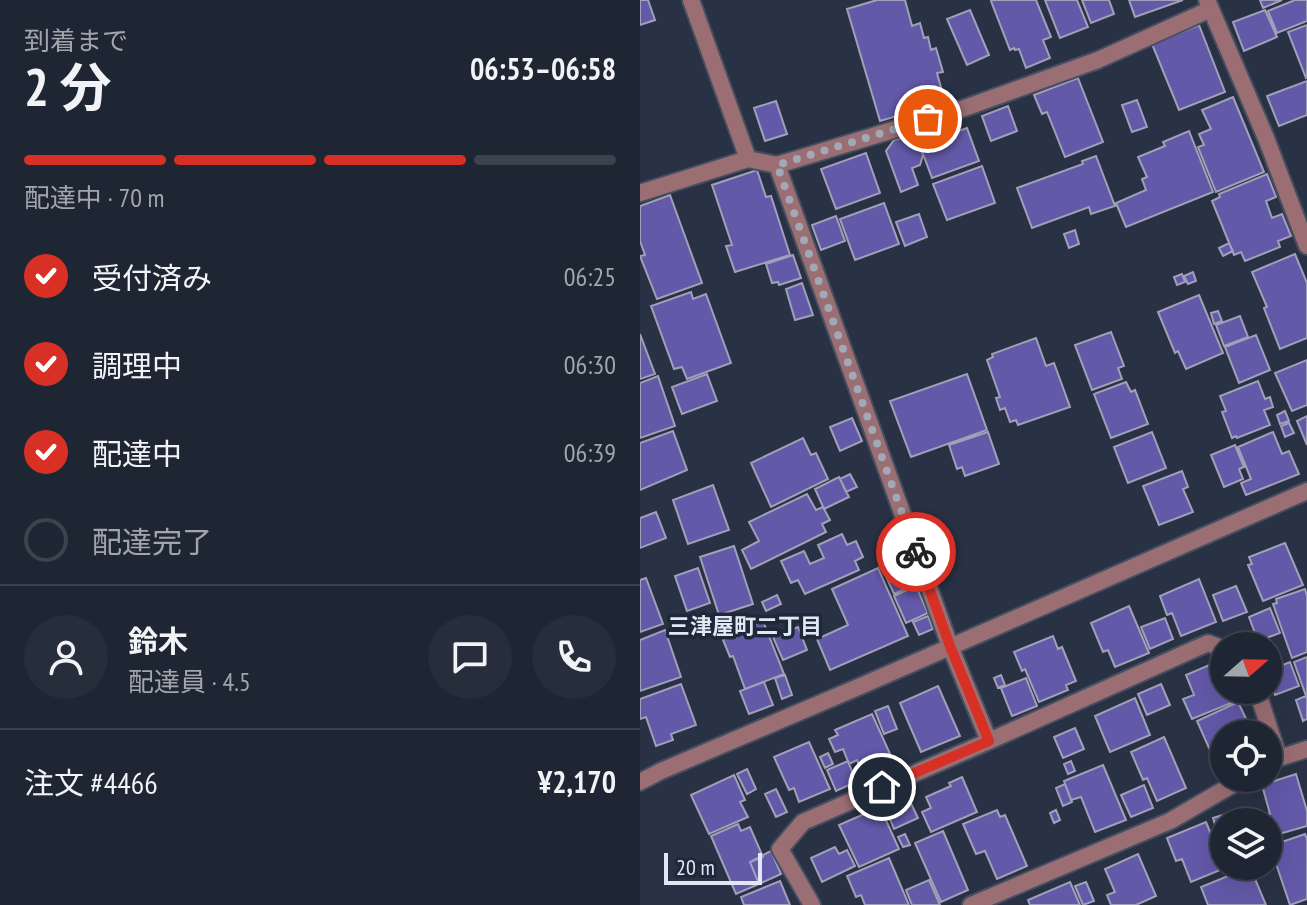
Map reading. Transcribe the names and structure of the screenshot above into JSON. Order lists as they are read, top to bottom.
{
  "districts": ["三津屋町二丁目"],
  "scale_bar": "20 m",
  "north": "right",
  "page": {
    "heading": ["2 分", "到着まで", "06:53–06:58"],
    "panel": [
      "鈴木",
      "配達員 · 4.5",
      "注文 #4466",
      "¥2,170"
    ],
    "bar": "配達中 · 70 m",
    "list": [
      ["受付済み", "06:25"],
      ["調理中", "06:30"],
      ["配達中", "06:39"],
      "配達完了"
    ],
    "scale": "20 m"
  }
}
